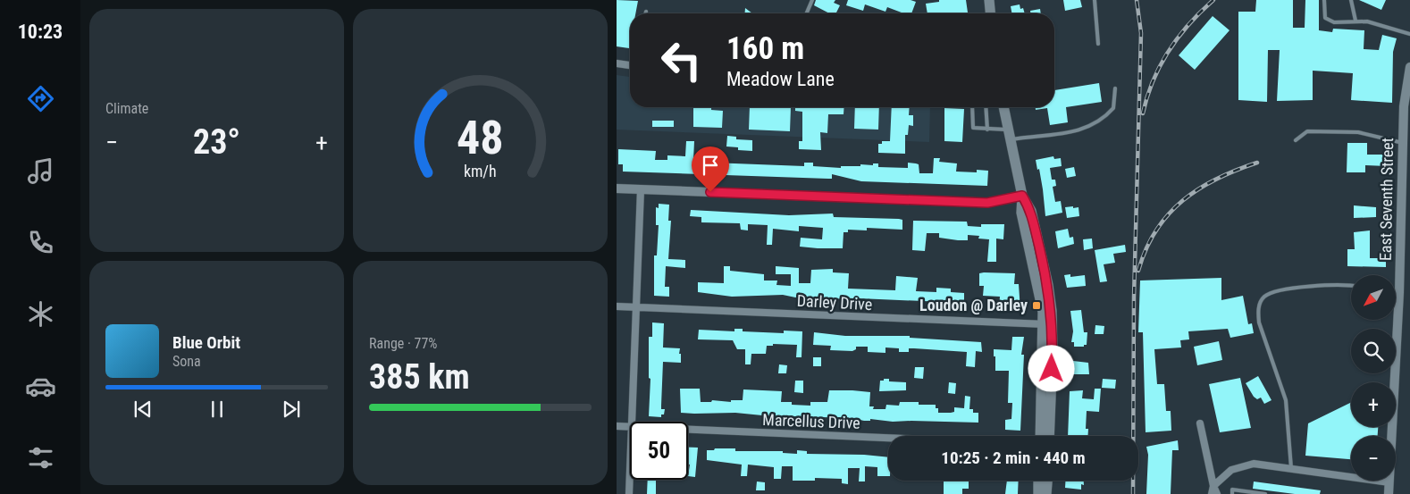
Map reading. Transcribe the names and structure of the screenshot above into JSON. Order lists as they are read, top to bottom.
{
  "streets": {
    "street": ["East Seventh Street", "Darley Drive", "Marcellus Drive"]
  },
  "places": {
    "transit": ["Loudon @ Darley"]
  },
  "north": "bottom left",
  "page": {
    "tabs": "10:23",
    "tile": [
      "Climate",
      ["Range · 77%", "385 km"]
    ],
    "turn": ["160 m", "Meadow Lane"],
    "heat": ["−", "23°", "+"],
    "map_buttons": ["+", "−"],
    "song": ["Blue Orbit", "Sona"],
    "limit": "50",
    "trip": "10:25 · 2 min · 440 m",
    "gauge": ["48", "km/h"]
  }
}
